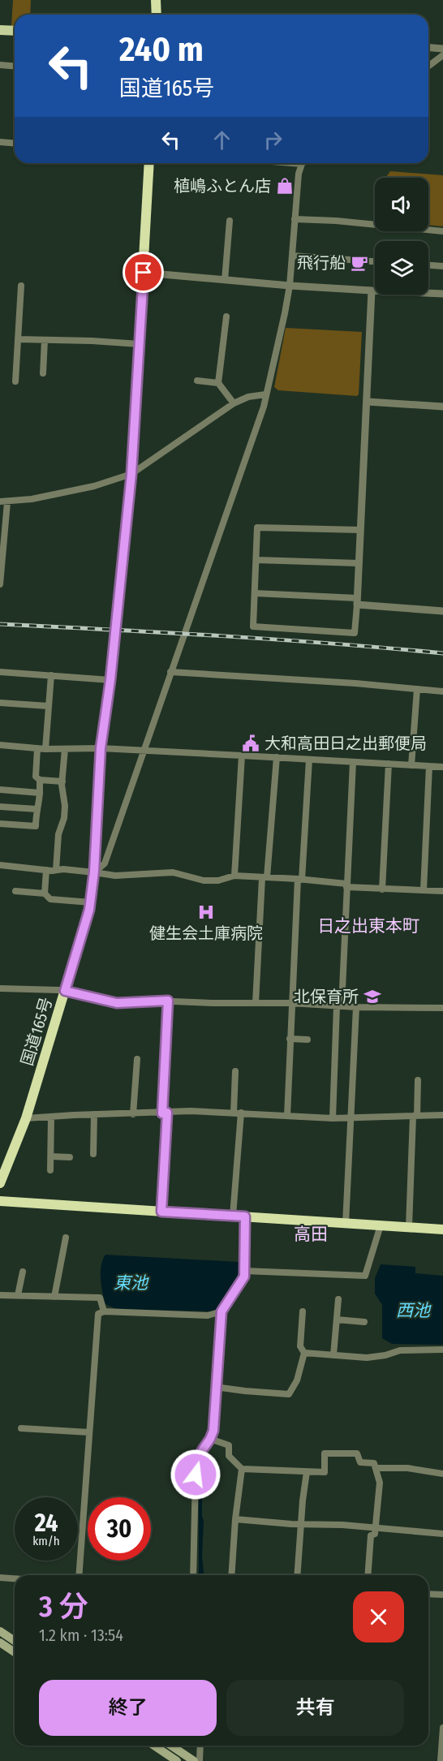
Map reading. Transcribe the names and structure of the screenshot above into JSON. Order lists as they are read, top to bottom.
{
  "streets": {
    "highway": ["国道165号"]
  },
  "districts": ["日之出東本町", "高田"],
  "water": ["東池", "西池"],
  "places": {
    "shop": ["植嶋ふとん店"],
    "cafe": ["飛行船"],
    "public building": ["大和高田日之出郵便局"],
    "hospital": ["健生会土庫病院"],
    "school or university": ["北保育所"]
  },
  "page": {
    "turn": ["240 m", "国道165号"],
    "speed": "24 km/h",
    "limit": "30",
    "heading": ["3 分", "1.2 km · 13:54"],
    "buttons": ["終了", "共有"]
  }
}
